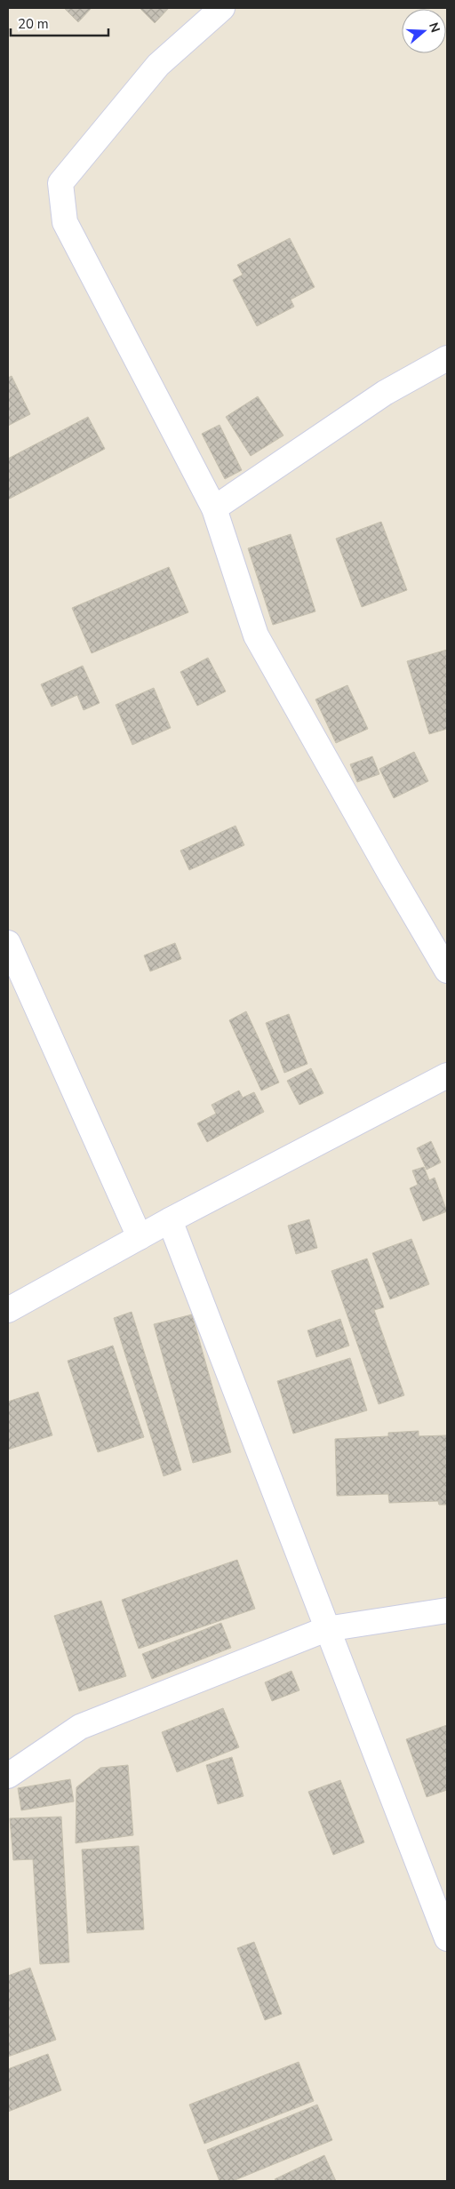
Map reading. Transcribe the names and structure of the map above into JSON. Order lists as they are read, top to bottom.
{
  "scale_bar": "20 m",
  "north": "right"
}
